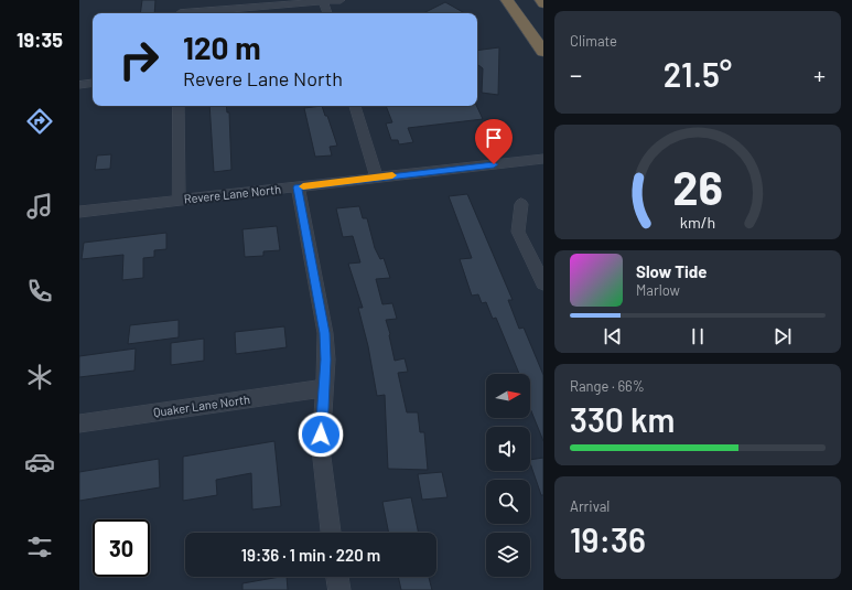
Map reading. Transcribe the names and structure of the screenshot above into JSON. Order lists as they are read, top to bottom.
{
  "streets": {
    "street": ["Revere Lane North", "Quaker Lane North"]
  },
  "north": "right",
  "page": {
    "tabs": "19:35",
    "tile": [
      "Climate",
      ["Range · 66%", "330 km"],
      ["Arrival", "19:36"]
    ],
    "turn": ["120 m", "Revere Lane North"],
    "heat": ["−", "21.5°", "+"],
    "song": ["Slow Tide", "Marlow"],
    "limit": "30",
    "trip": "19:36 · 1 min · 220 m",
    "gauge": ["26", "km/h"]
  }
}
